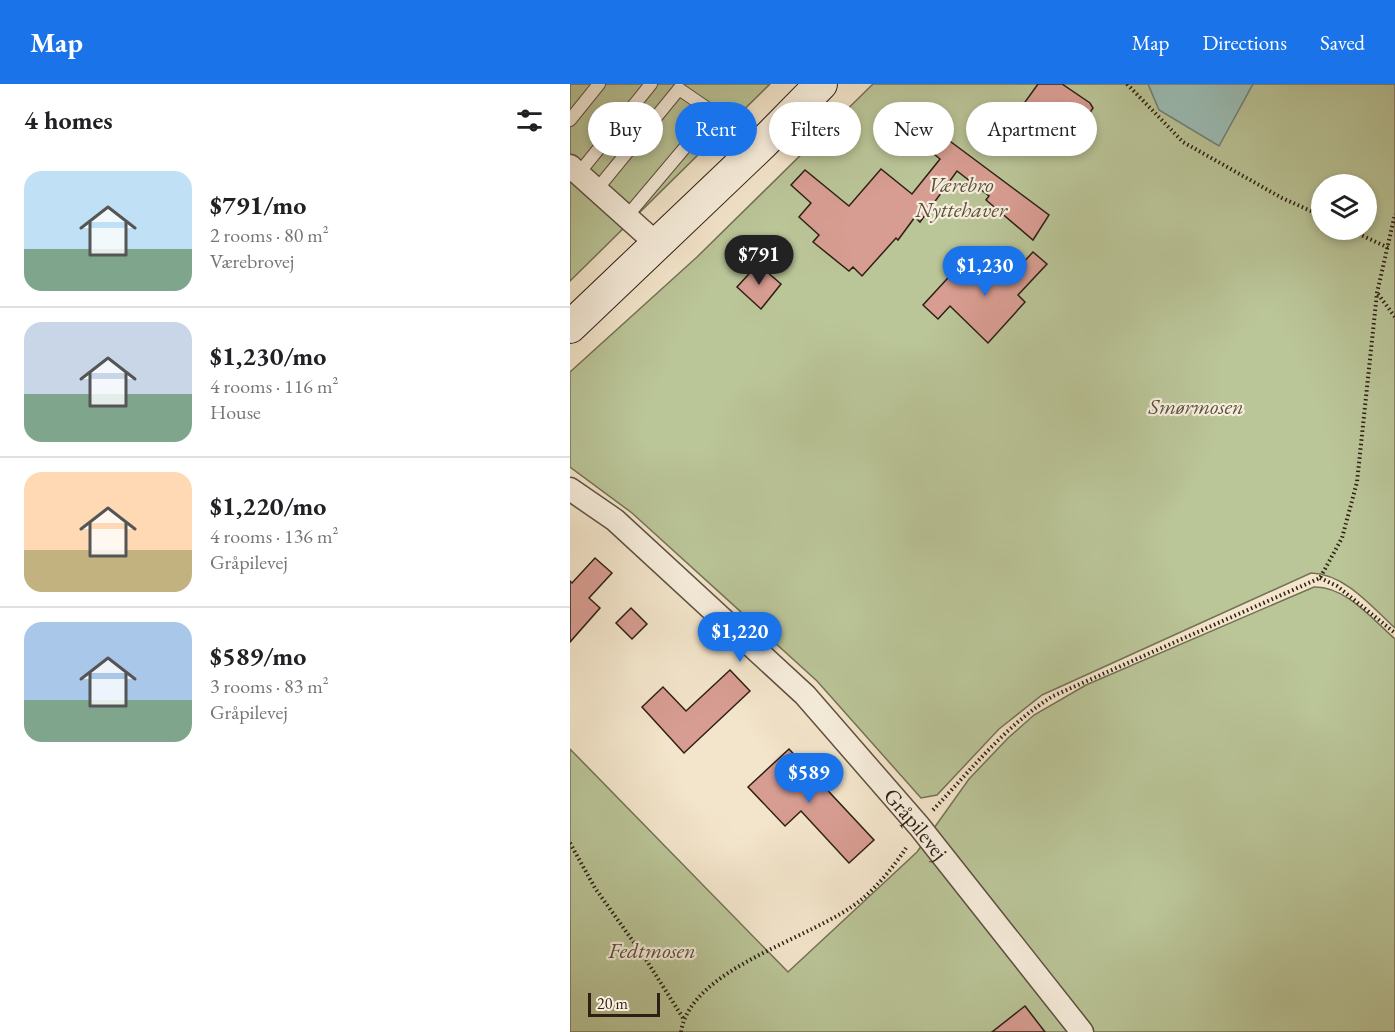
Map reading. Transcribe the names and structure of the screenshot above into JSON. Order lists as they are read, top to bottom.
{
  "streets": {
    "street": ["Gråpilevej"]
  },
  "parks": ["Værebro Nyttehaver", "Smørmosen", "Fedtmosen"],
  "scale_bar": "20 m",
  "page": {
    "header": "Map",
    "nav": ["Map", "Directions", "Saved"],
    "heading": "4 homes",
    "chip": [
      "Buy",
      "Rent",
      "Filters",
      "New",
      "Apartment"
    ],
    "list": [
      {
        "name": "$791/mo",
        "note": "2 rooms · 80 m² · Værebrovej"
      },
      {
        "name": "$1,230/mo",
        "note": "4 rooms · 116 m² · House"
      },
      {
        "name": "$1,220/mo",
        "note": "4 rooms · 136 m² · Gråpilevej"
      },
      {
        "name": "$589/mo",
        "note": "3 rooms · 83 m² · Gråpilevej"
      }
    ],
    "price": [
      "$791",
      "$1,230",
      "$1,220",
      "$589"
    ],
    "scale": "20 m"
  }
}
